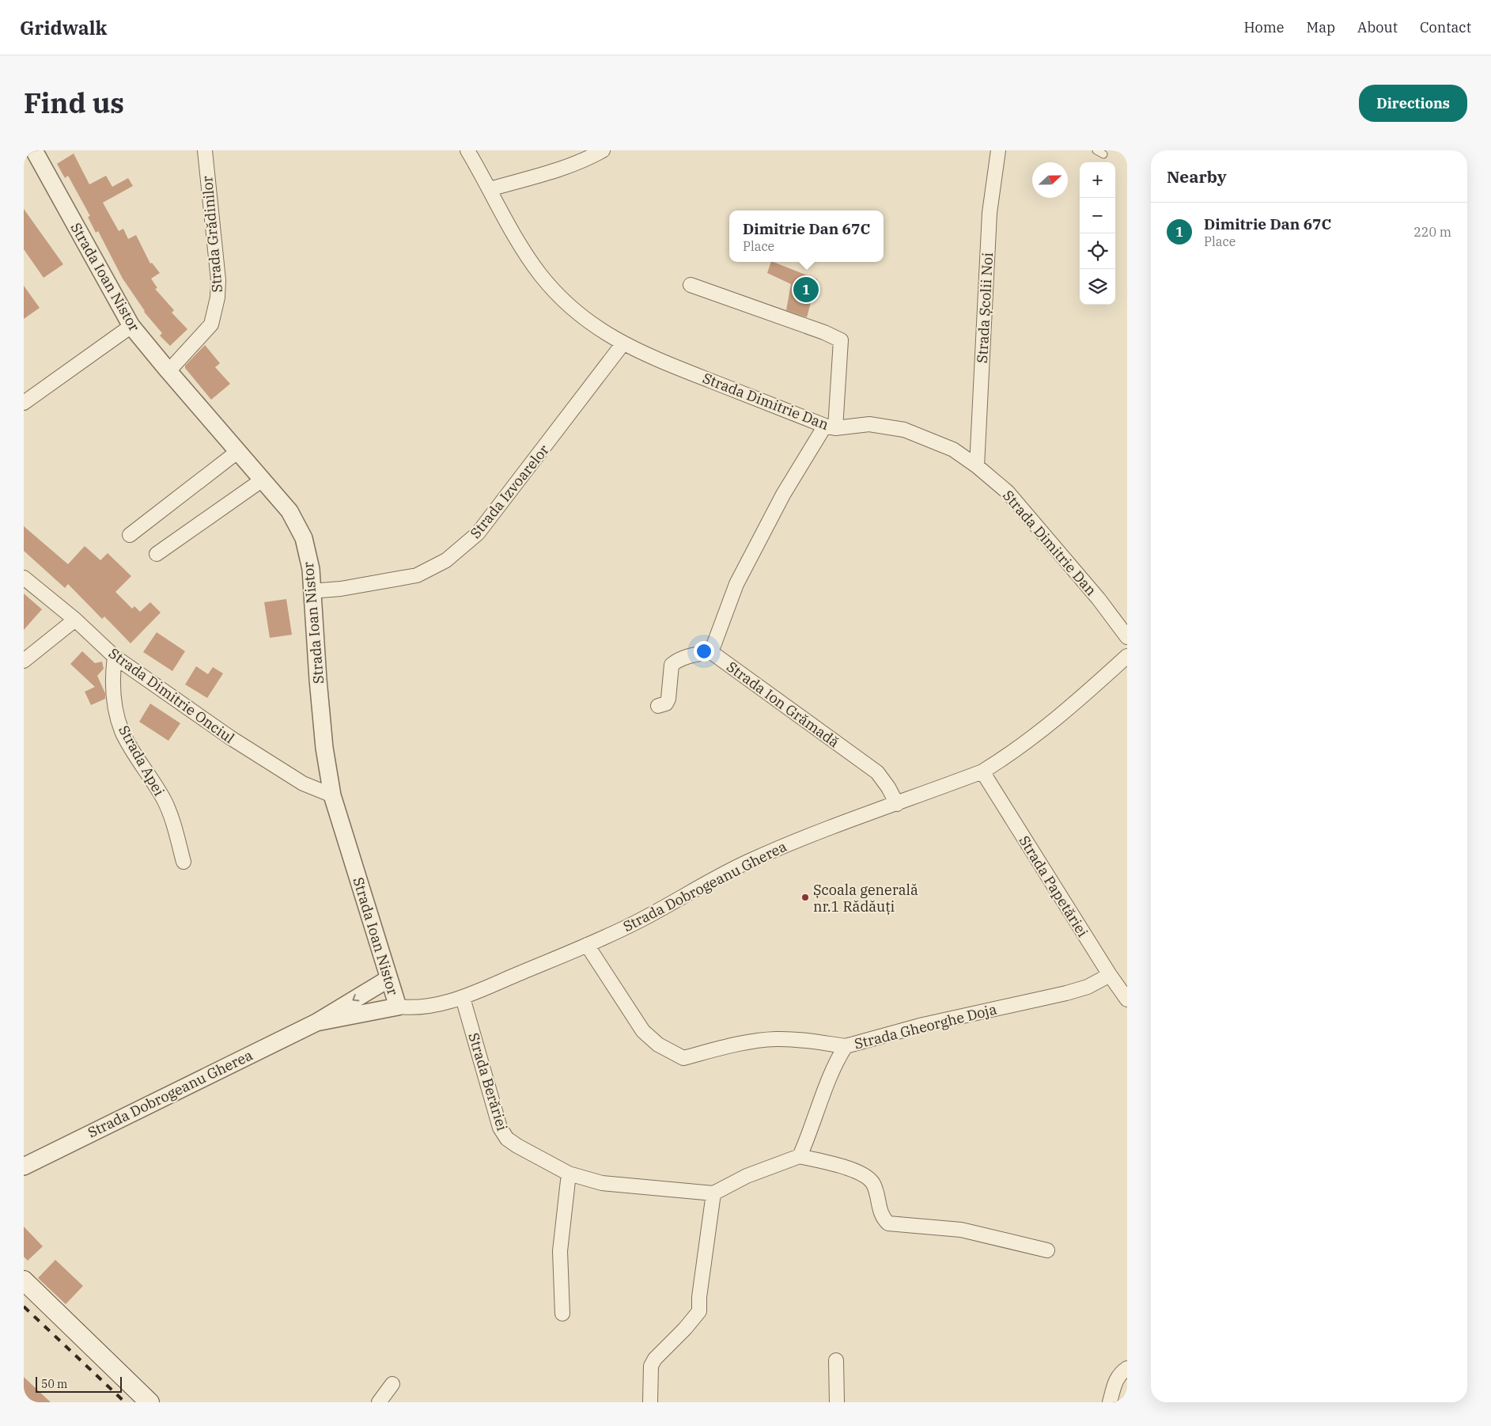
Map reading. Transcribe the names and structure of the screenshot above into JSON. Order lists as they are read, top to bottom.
{
  "streets": {
    "street": [
      "Strada Grădinilor",
      "Strada Ioan Nistor",
      "Strada Școlii Noi",
      "Strada Dimitrie Dan",
      "Strada Izvoarelor",
      "Strada Dimitrie Onciul",
      "Strada Ion Grămadă",
      "Strada Apei",
      "Strada Dobrogeanu Gherea",
      "Strada Papetăriei",
      "Strada Gheorghe Doja",
      "Strada Berăriei"
    ]
  },
  "crossings": [
    ["Strada Grădinilor", "Strada Ioan Nistor"],
    ["Strada Ioan Nistor", "Strada Izvoarelor"],
    ["Strada Ioan Nistor", "Strada Dimitrie Onciul"],
    ["Strada Ioan Nistor", "Strada Dobrogeanu Gherea"],
    ["Strada Școlii Noi", "Strada Dimitrie Dan"],
    ["Strada Dimitrie Dan", "Strada Izvoarelor"],
    ["Strada Dimitrie Onciul", "Strada Apei"],
    ["Strada Ion Grămadă", "Strada Dobrogeanu Gherea"],
    ["Strada Dobrogeanu Gherea", "Strada Papetăriei"],
    ["Strada Dobrogeanu Gherea", "Strada Berăriei"],
    ["Strada Papetăriei", "Strada Gheorghe Doja"]
  ],
  "places": ["Școala generală nr.1 Rădăuți"],
  "scale_bar": "50 m",
  "north": "right",
  "page": {
    "header": "Gridwalk",
    "nav": [
      "Home",
      "Map",
      "About",
      "Contact"
    ],
    "title": "Find us",
    "buttons": "Directions",
    "heading": "Nearby",
    "map_buttons": ["+", "−"],
    "list": [
      {
        "mark": "1",
        "name": "Dimitrie Dan 67C",
        "note": "Place",
        "value": "220 m"
      }
    ],
    "popup": ["Dimitrie Dan 67C", "Place"],
    "pins": "1",
    "scale": "50 m"
  }
}
